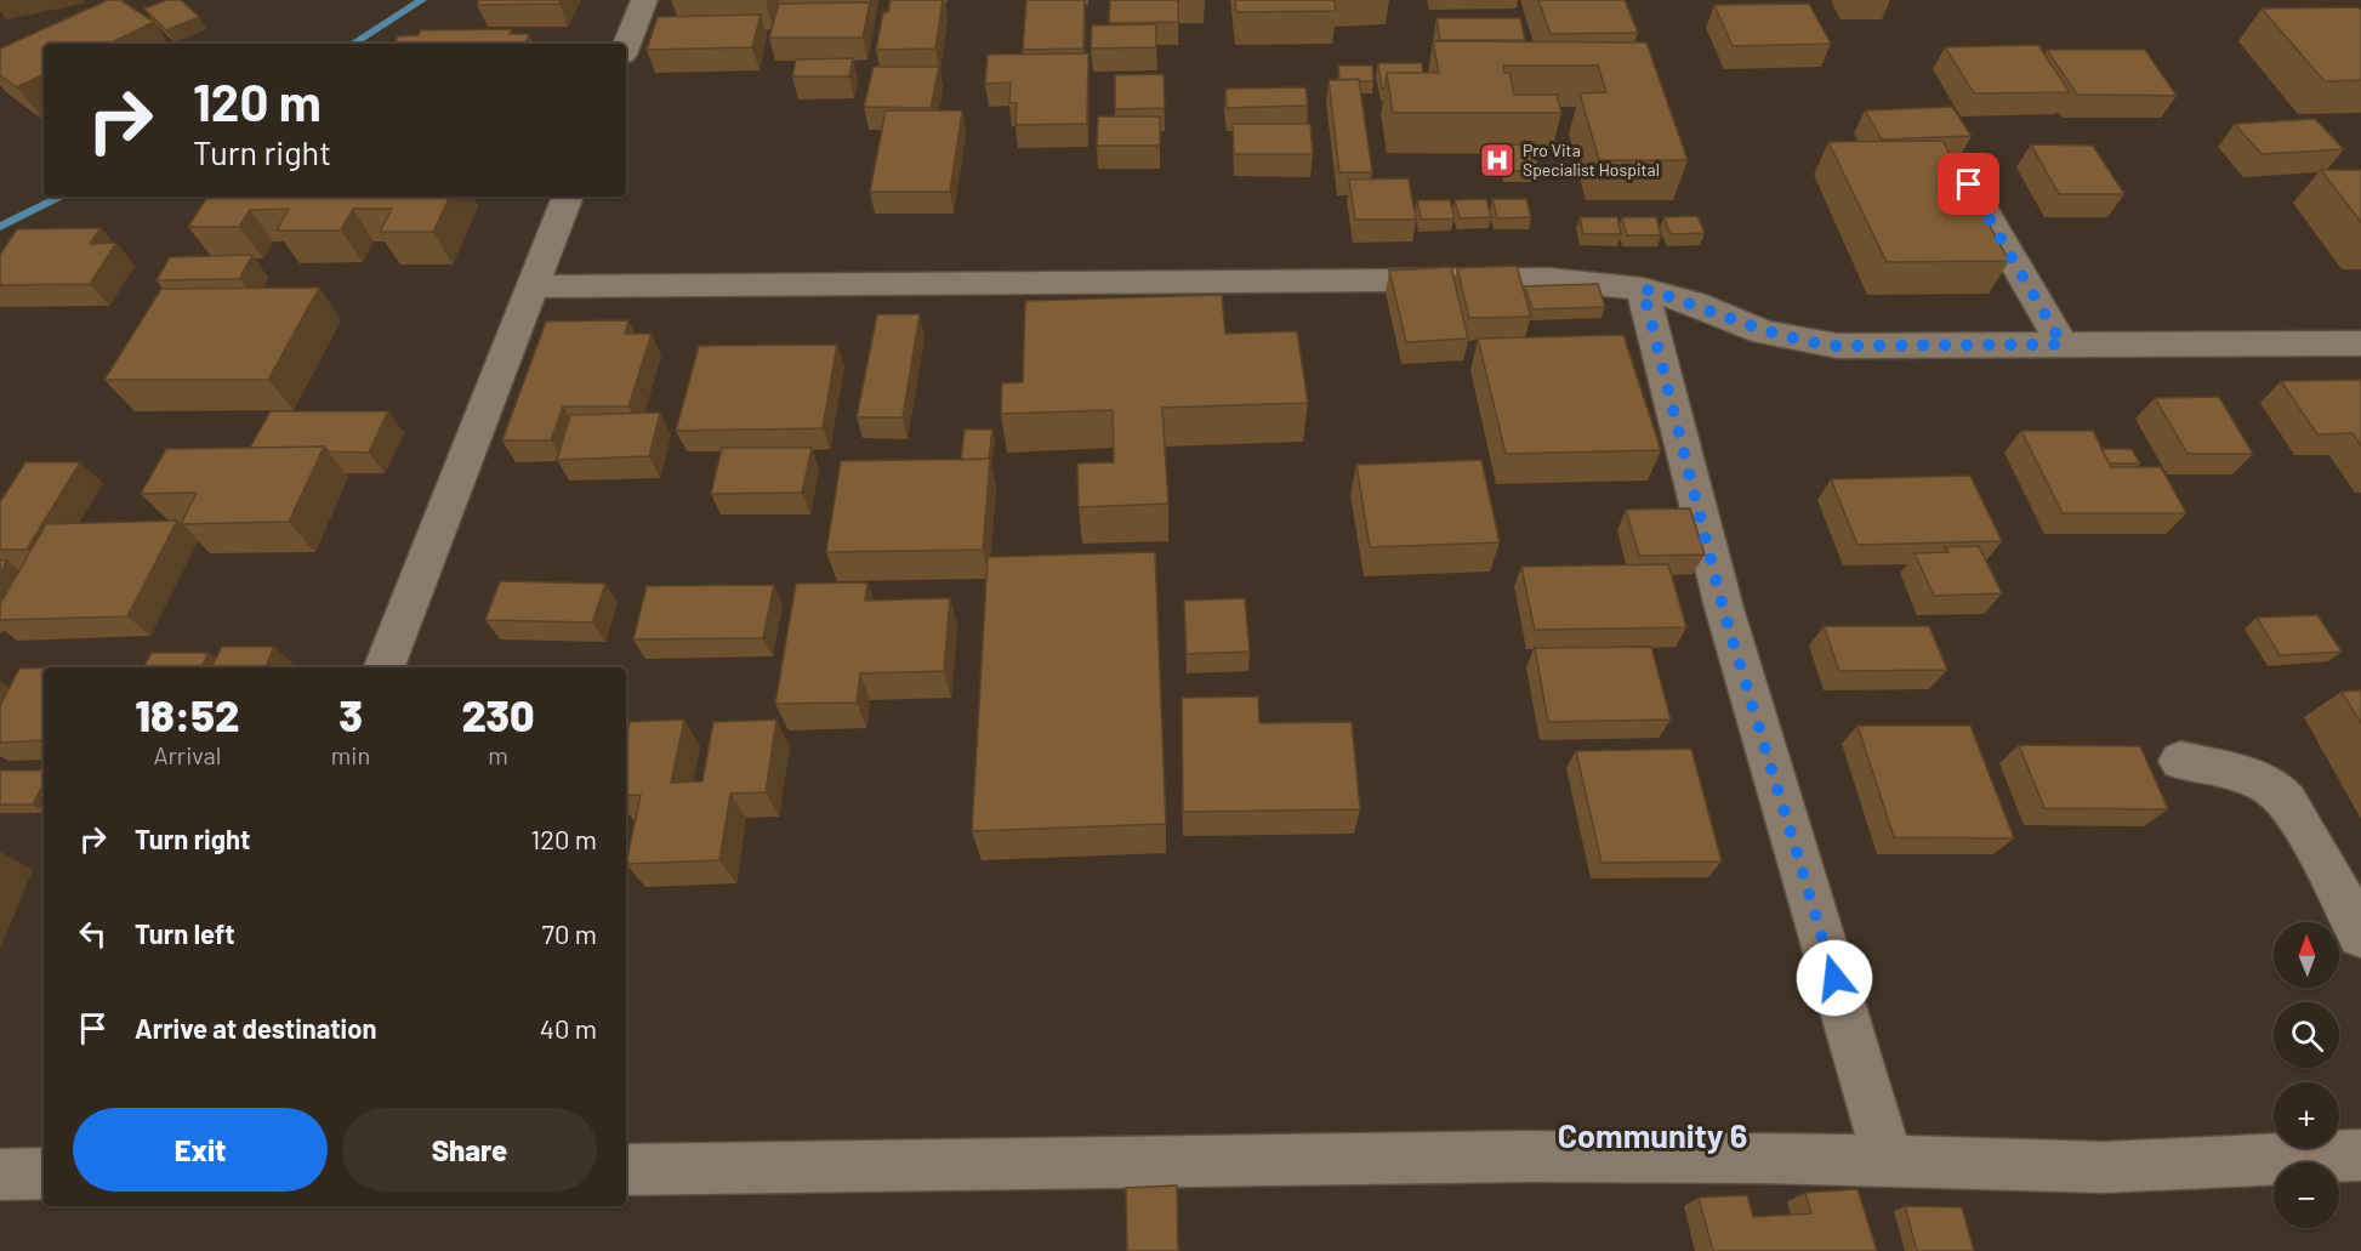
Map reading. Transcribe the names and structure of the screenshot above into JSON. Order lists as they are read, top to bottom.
{
  "districts": ["Community 6"],
  "places": {
    "hospital": ["Pro Vita Specialist Hospital"]
  },
  "north": "top",
  "page": {
    "turn": ["120 m", "Turn right"],
    "eta": [
      "18:52",
      "Arrival",
      "3",
      "min",
      "230",
      "m"
    ],
    "list": [
      {
        "name": "Turn right",
        "value": "120 m"
      },
      {
        "name": "Turn left",
        "value": "70 m"
      },
      {
        "name": "Arrive at destination",
        "value": "40 m"
      }
    ],
    "map_buttons": ["+", "−"],
    "buttons": ["Exit", "Share"]
  }
}
